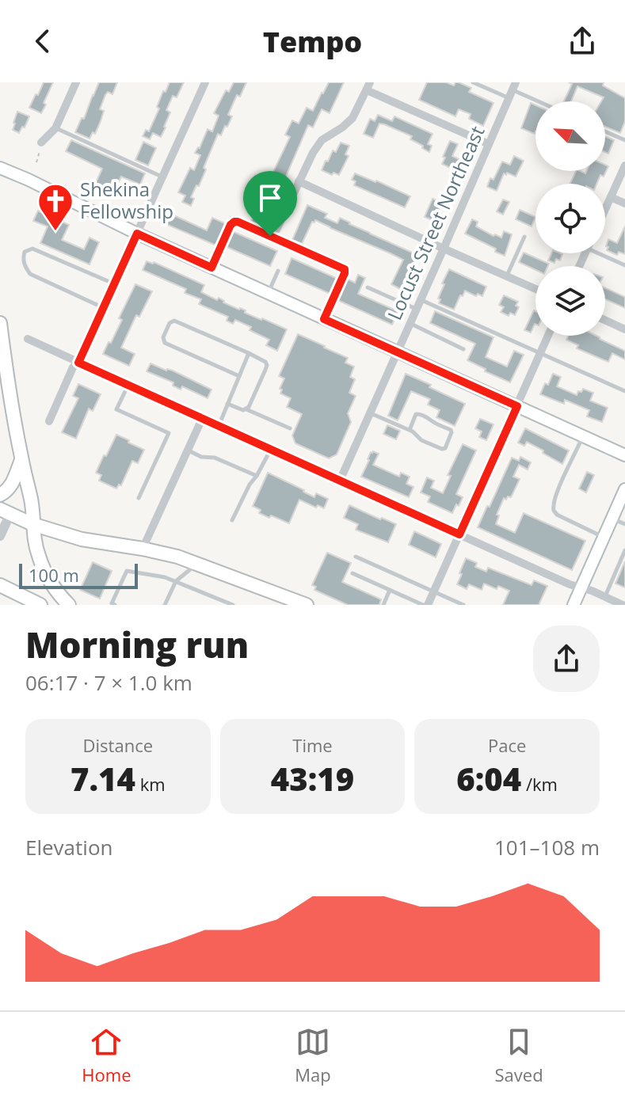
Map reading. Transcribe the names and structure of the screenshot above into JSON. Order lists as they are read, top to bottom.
{
  "streets": {
    "street": ["Locust Street Northeast"]
  },
  "places": {
    "church": ["Shekina Fellowship"]
  },
  "scale_bar": "100 m",
  "north": "top left",
  "page": {
    "header": "Tempo",
    "scale": "100 m",
    "heading": ["Morning run", "06:17 · 7 × 1.0 km"],
    "stats": [
      ["Distance", "7.14 km"],
      ["Time", "43:19"],
      ["Pace", "6:04 /km"]
    ],
    "chart": ["Elevation", "101–108 m"],
    "tabs": ["Home", "Map", "Saved"]
  }
}
